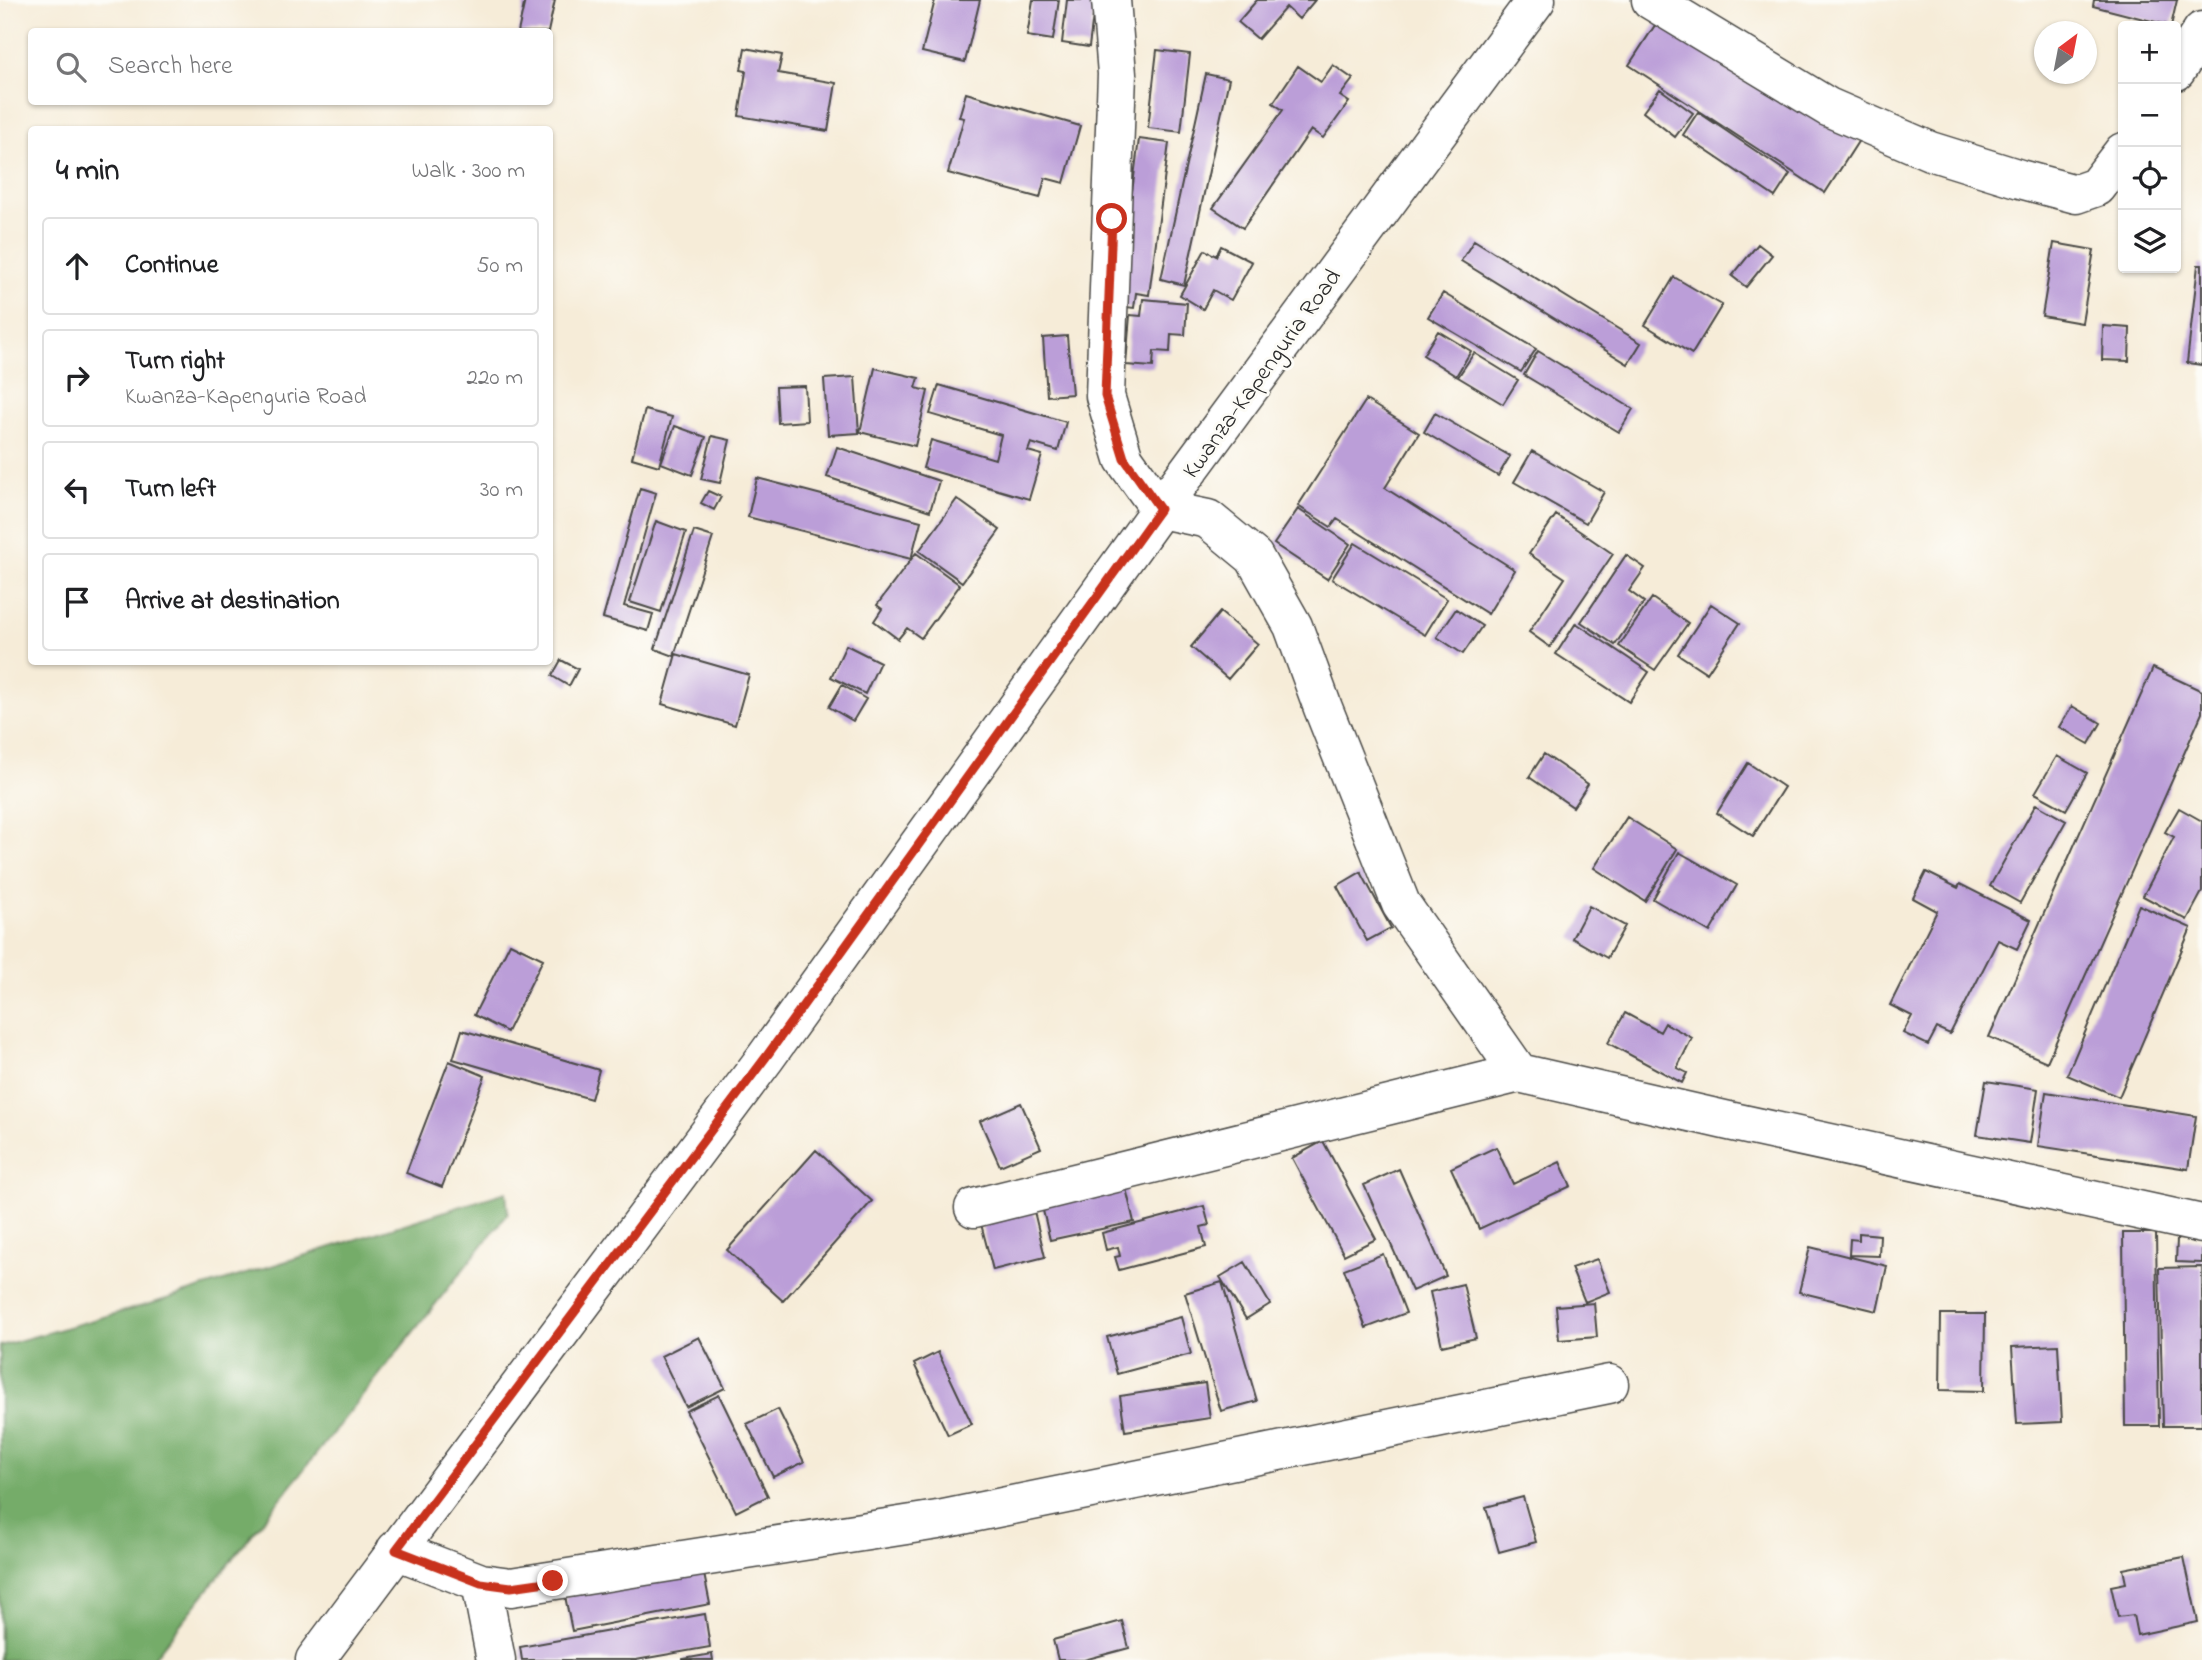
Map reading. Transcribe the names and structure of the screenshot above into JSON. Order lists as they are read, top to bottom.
{
  "streets": {
    "street": ["Kwanza-Kapenguria Road"]
  },
  "north": "top right",
  "page": {
    "map_buttons": ["+", "−"],
    "search": "Search here",
    "heading": ["4 min", "Walk · 300 m"],
    "list": [
      ["Continue", "50 m"],
      ["Turn right", "Kwanza-Kapenguria Road", "220 m"],
      ["Turn left", "30 m"],
      "Arrive at destination"
    ]
  }
}
